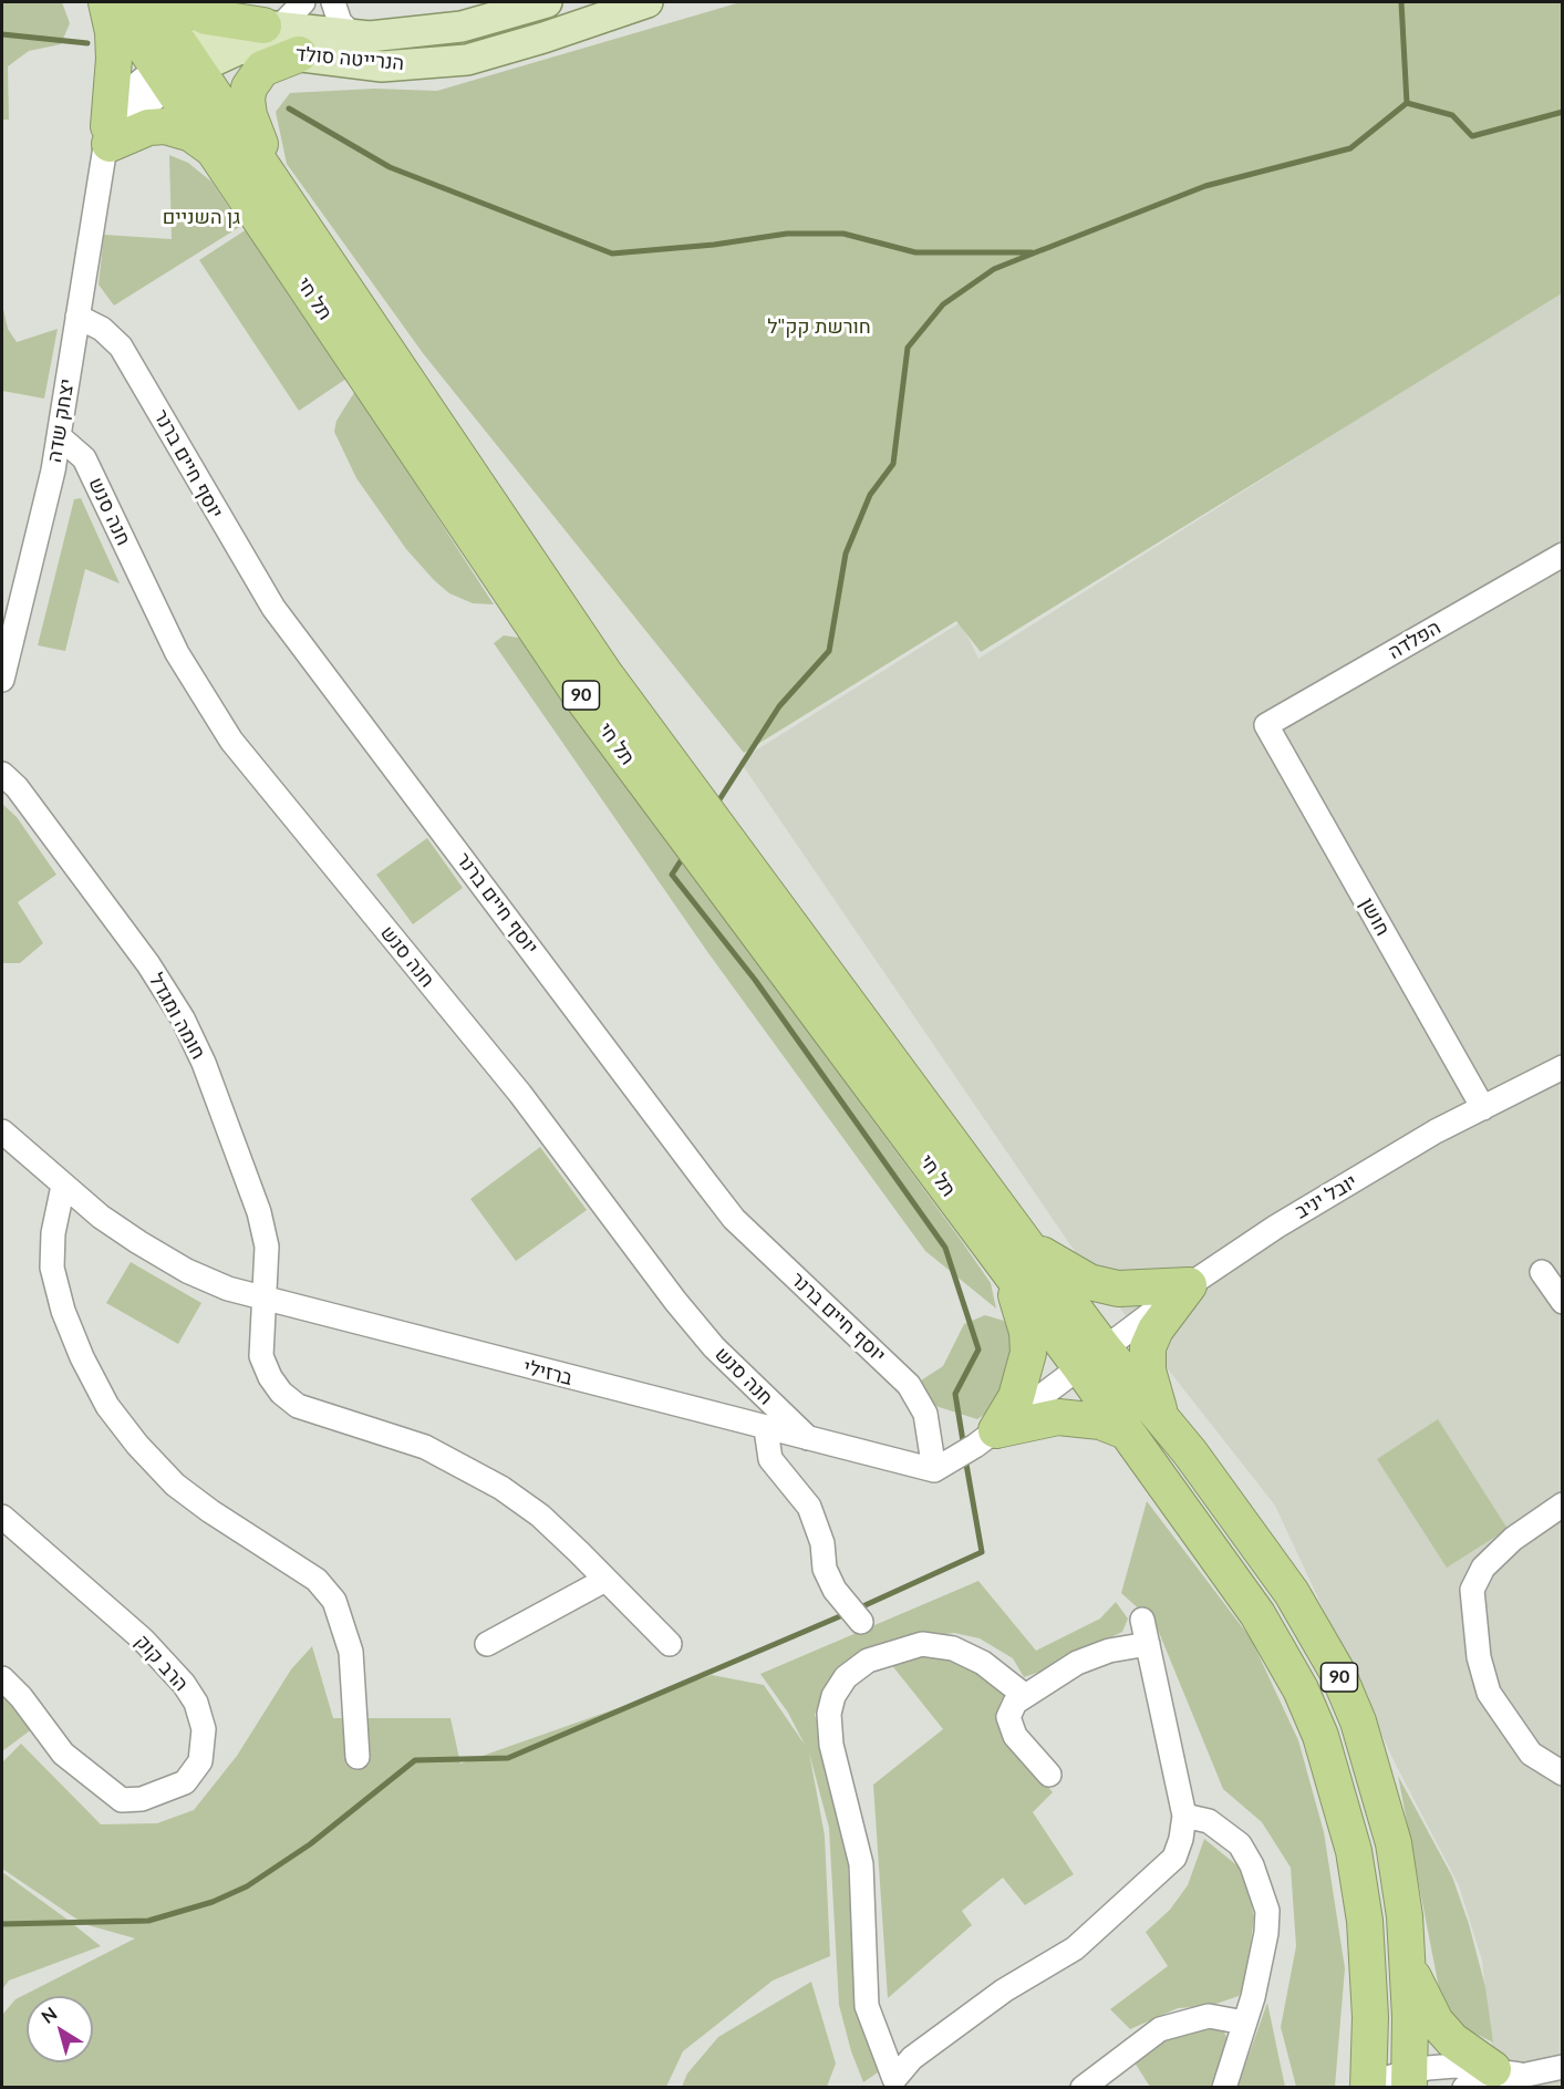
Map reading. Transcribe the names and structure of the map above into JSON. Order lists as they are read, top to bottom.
{
  "streets": {
    "highway": ["תל חי", "90"],
    "main road": ["הנרייטה סולד"],
    "street": [
      "יצחק שדה",
      "יוסף חיים ברנר",
      "חנה סנש",
      "הפלדה",
      "חושן",
      "חומה ומגדל",
      "יובל יניב",
      "ברזילי",
      "הרב קוק"
    ]
  },
  "crossings": [
    ["הנרייטה סולד", "תל חי"],
    ["תל חי", "90"],
    ["תל חי", "יובל יניב"],
    ["יצחק שדה", "יוסף חיים ברנר"],
    ["יצחק שדה", "חנה סנש"],
    ["יוסף חיים ברנר", "ברזילי"],
    ["חנה סנש", "ברזילי"],
    ["הפלדה", "חושן"],
    ["90", "יובל יניב"],
    ["חושן", "יובל יניב"],
    ["חומה ומגדל", "ברזילי"]
  ],
  "parks": ["גן השניים", "חורשת קק\"ל"],
  "north": "top left"
}
